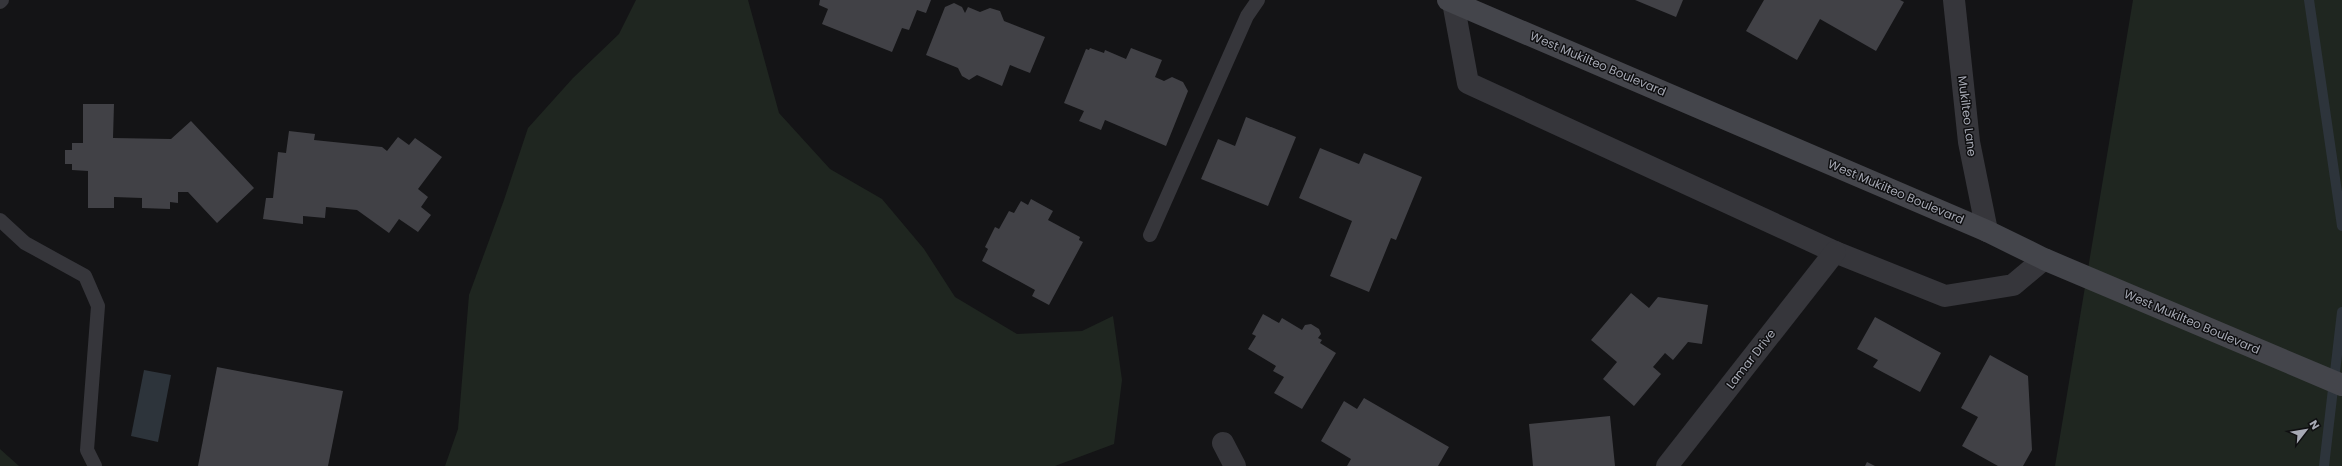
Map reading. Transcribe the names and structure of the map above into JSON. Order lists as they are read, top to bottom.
{
  "streets": {
    "main road": ["West Mukilteo Boulevard"],
    "street": ["Mukilteo Lane", "Lamar Drive"]
  },
  "crossings": [
    ["West Mukilteo Boulevard", "Mukilteo Lane"]
  ],
  "north": "top right"
}
